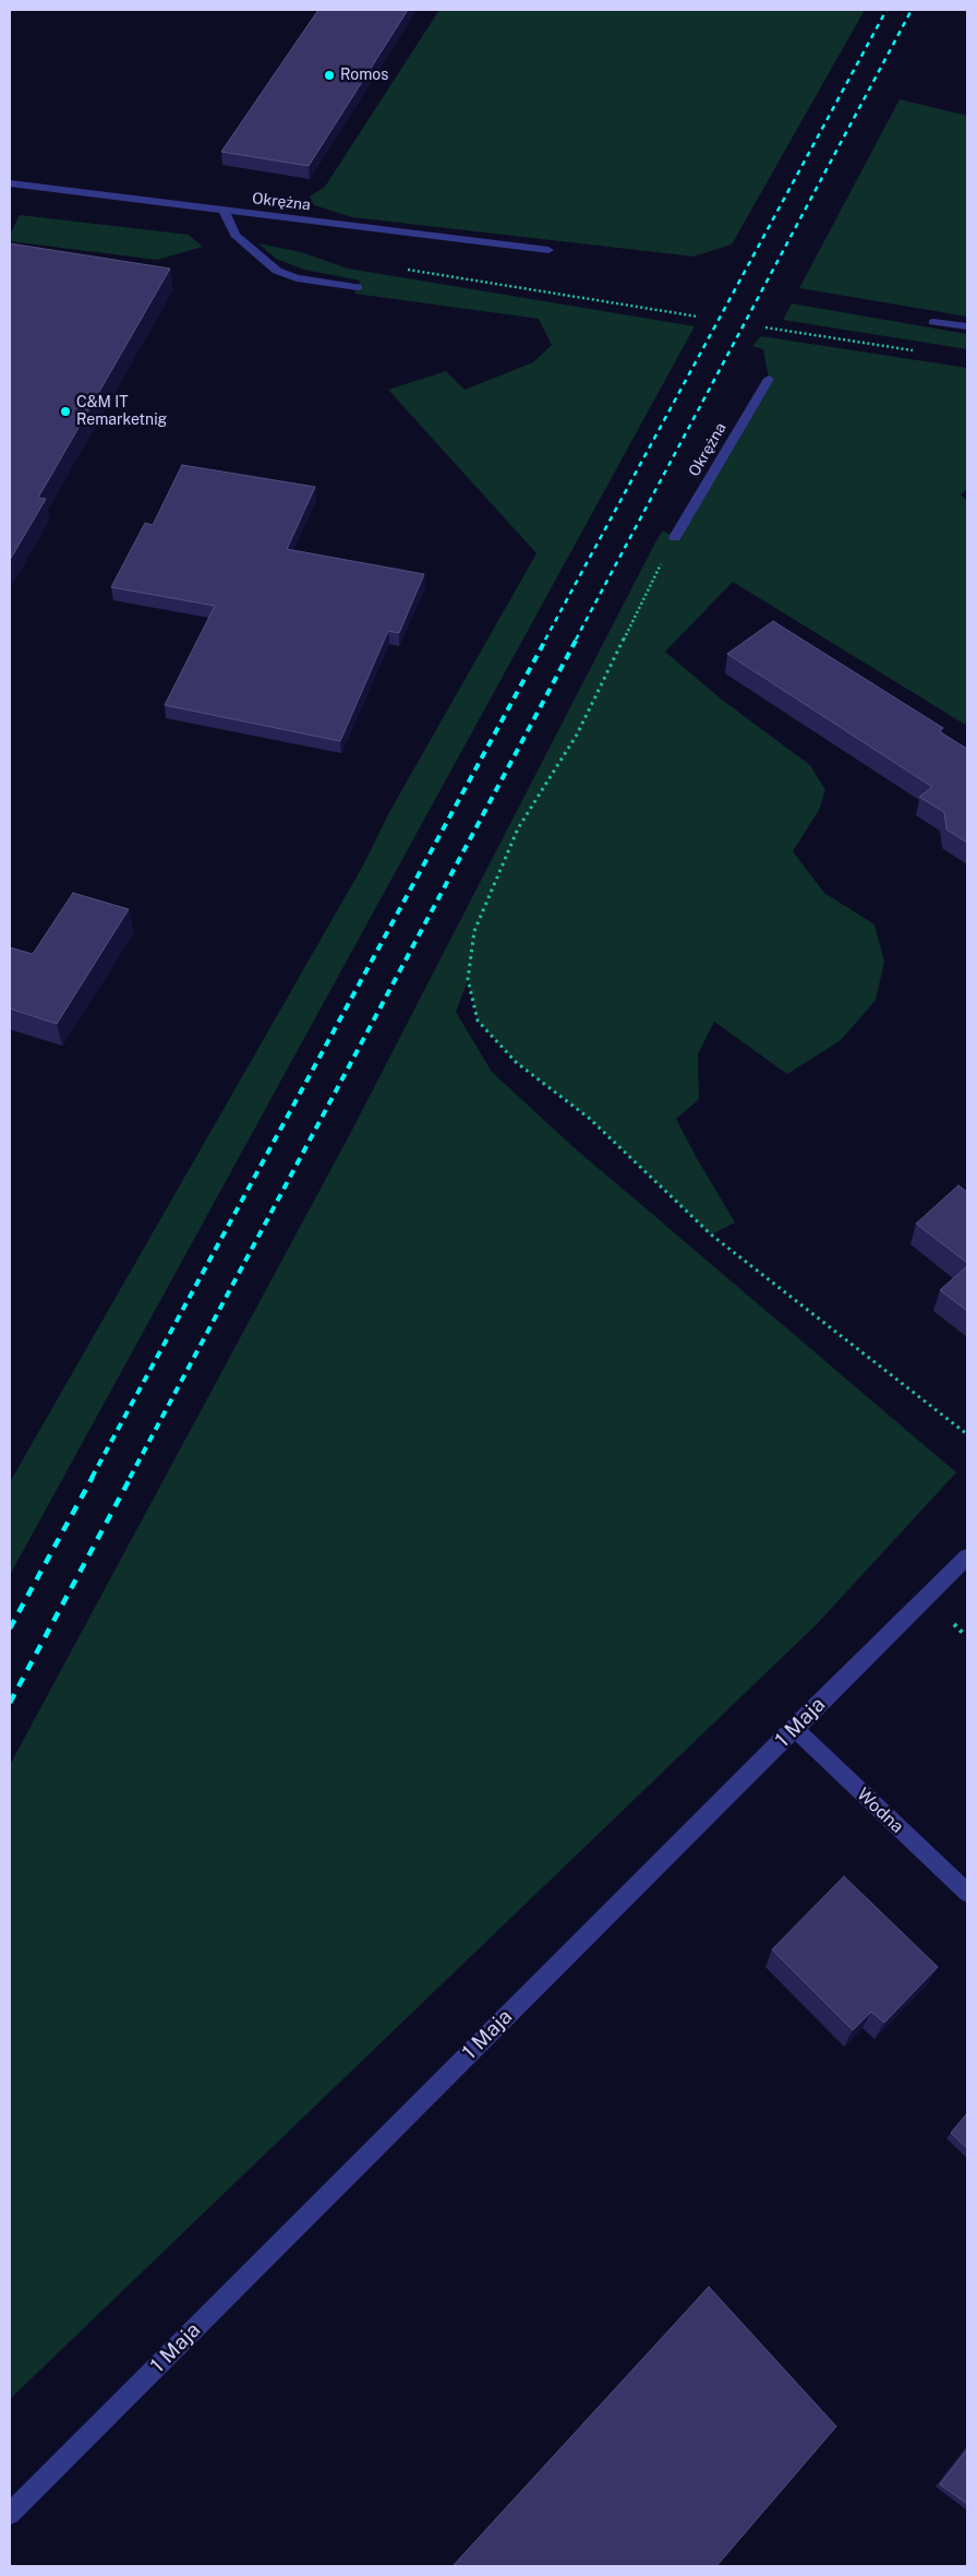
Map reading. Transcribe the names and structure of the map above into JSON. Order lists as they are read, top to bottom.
{
  "streets": {
    "street": ["Okrężna", "1 Maja", "Wodna"]
  },
  "crossings": [
    ["1 Maja", "Wodna"]
  ],
  "places": ["Romos", "C&M IT Remarketnig"]
}
